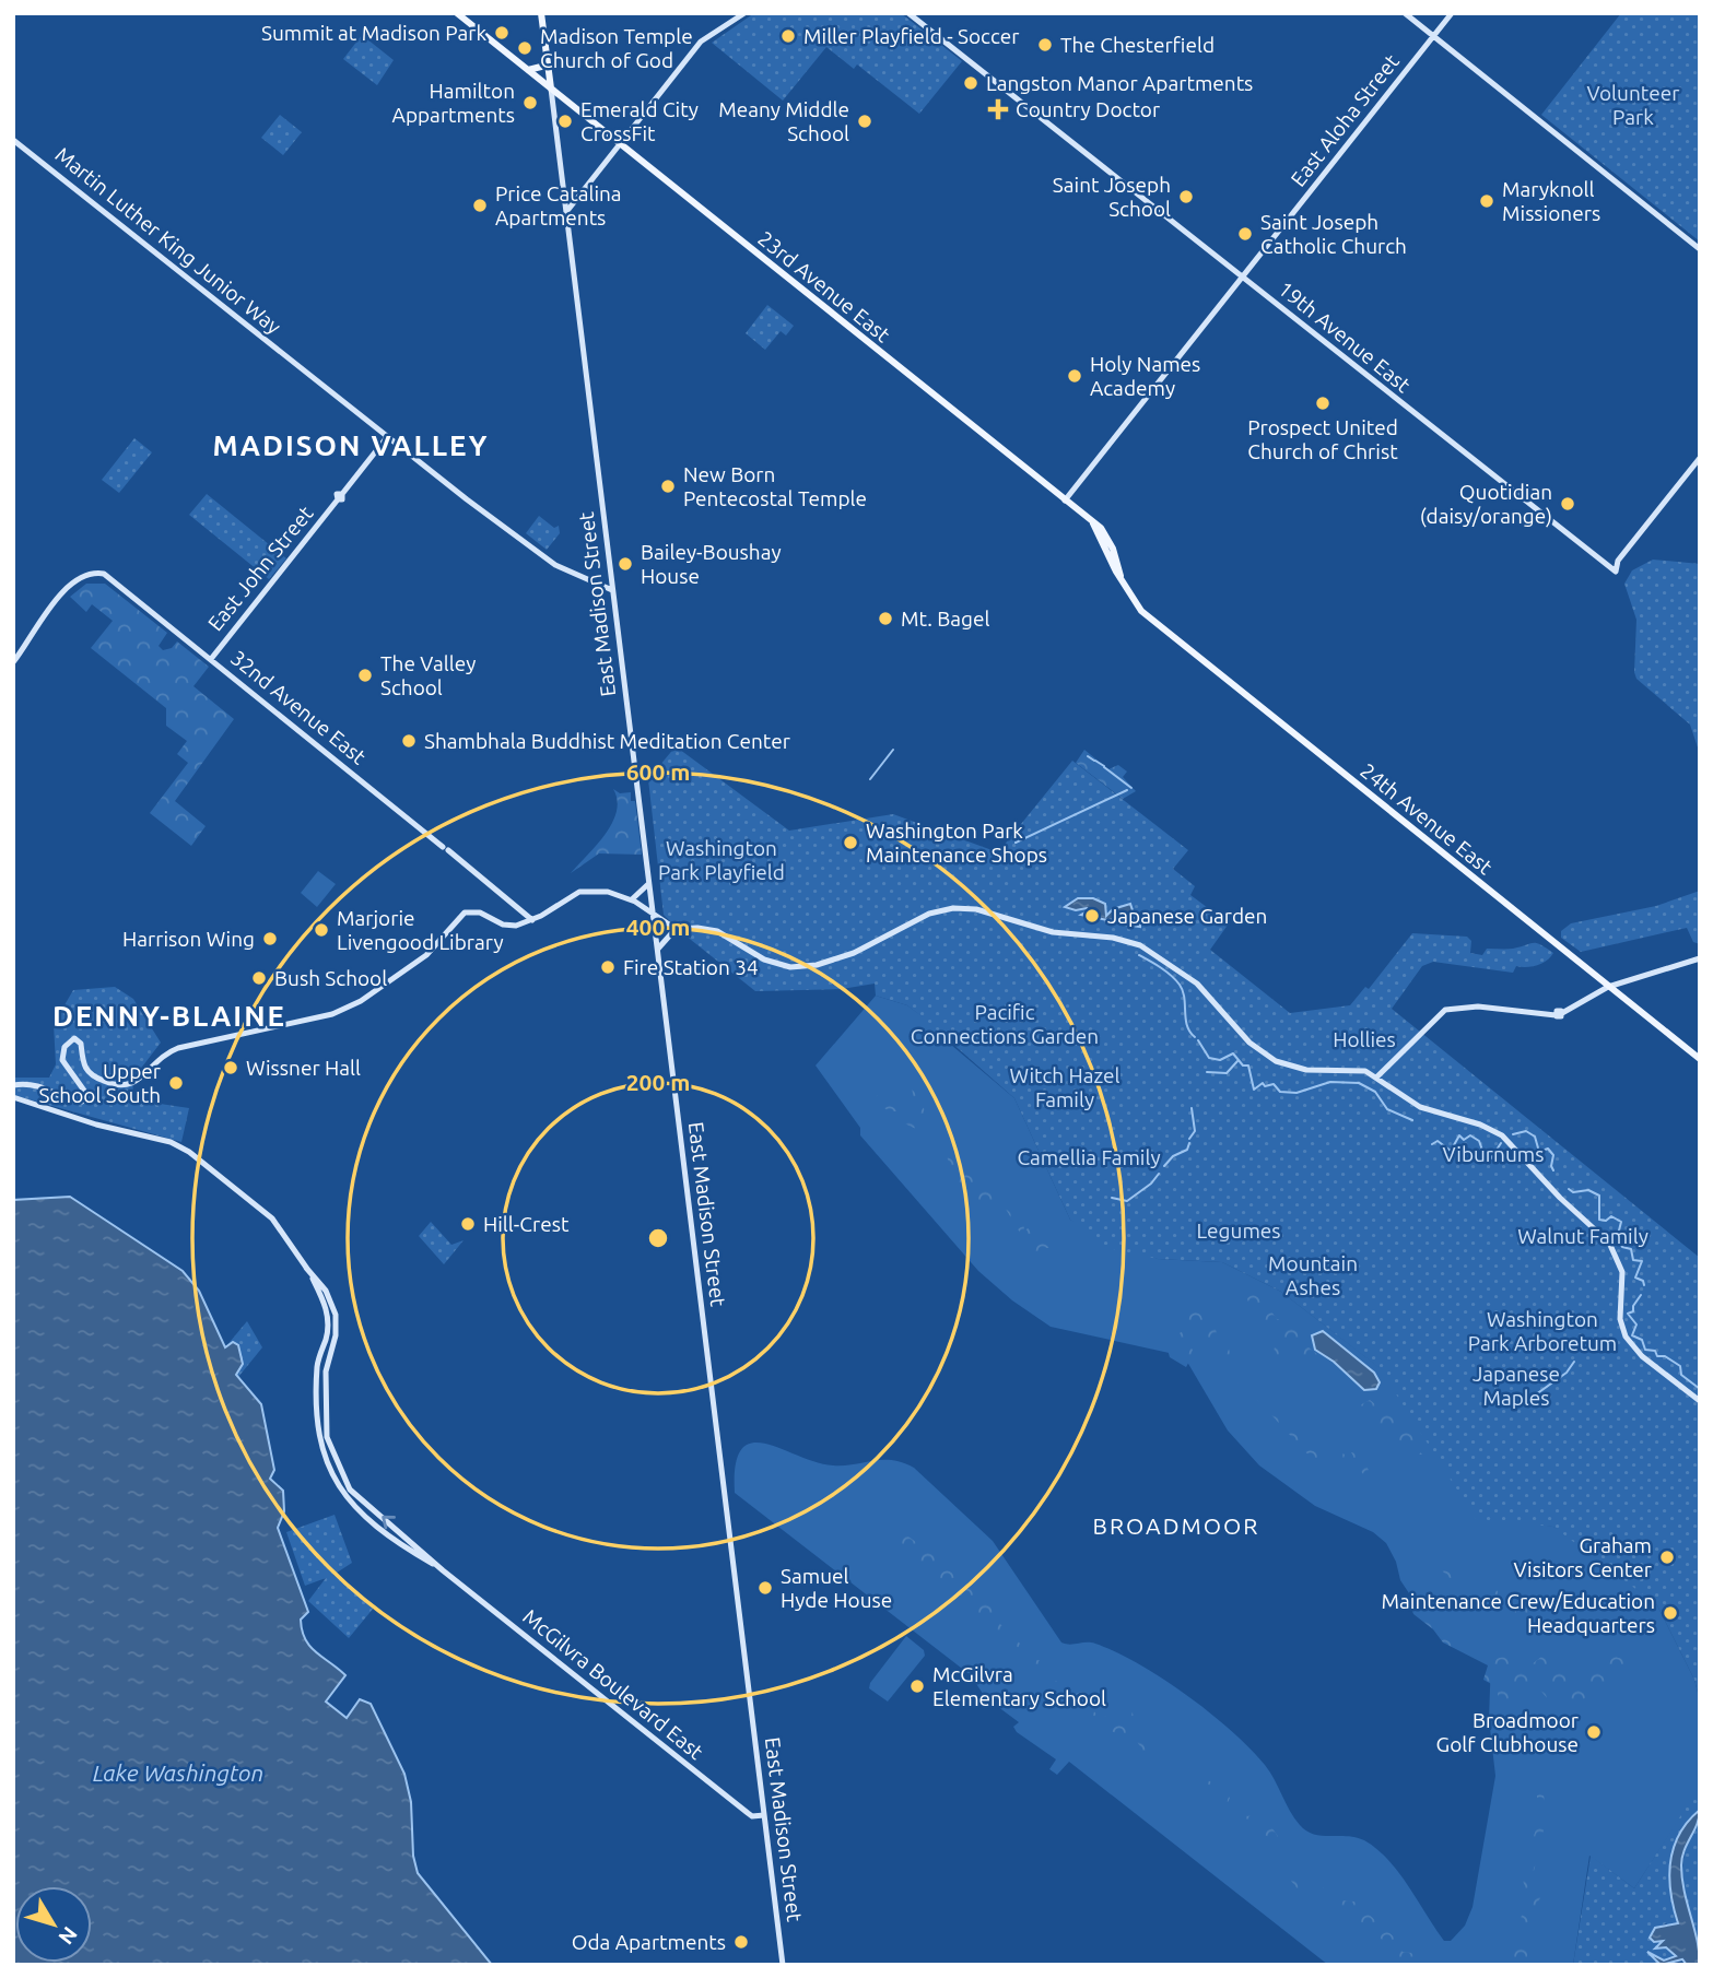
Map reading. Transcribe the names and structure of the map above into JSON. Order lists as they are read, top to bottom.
{
  "streets": {
    "main road": ["23rd Avenue East", "East Madison Street", "24th Avenue East"],
    "street": [
      "East Aloha Street",
      "Martin Luther King Junior Way",
      "19th Avenue East",
      "East John Street",
      "32nd Avenue East",
      "McGilvra Boulevard East"
    ]
  },
  "crossings": [
    ["East Aloha Street", "23rd Avenue East"],
    ["East Aloha Street", "19th Avenue East"],
    ["Martin Luther King Junior Way", "East John Street"],
    ["Martin Luther King Junior Way", "East Madison Street"],
    ["23rd Avenue East", "East Madison Street"],
    ["23rd Avenue East", "24th Avenue East"],
    ["East John Street", "32nd Avenue East"],
    ["East Madison Street", "McGilvra Boulevard East"]
  ],
  "districts": ["MADISON VALLEY", "DENNY-BLAINE", "BROADMOOR"],
  "water": ["Lake Washington"],
  "parks": [
    "Volunteer Park",
    "Washington Park Playfield",
    "Pacific Connections Garden",
    "Hollies",
    "Witch Hazel Family",
    "Viburnums",
    "Camellia Family",
    "Legumes",
    "Walnut Family",
    "Mountain Ashes",
    "Washington Park Arboretum",
    "Japanese Maples"
  ],
  "places": {
    "other": [
      "Summit at Madison Park",
      "Miller Playfield - Soccer",
      "The Chesterfield",
      "Madison Temple Church of God",
      "Langston Manor Apartments",
      "Hamilton Appartments",
      "Emerald City CrossFit",
      "Meany Middle School",
      "Saint Joseph School",
      "Maryknoll Missioners",
      "Price Catalina Apartments",
      "Saint Joseph Catholic Church",
      "Holy Names Academy",
      "Prospect United Church of Christ",
      "New Born Pentecostal Temple",
      "Quotidian (daisy/orange)",
      "Bailey-Boushay House",
      "Mt. Bagel",
      "The Valley School",
      "Shambhala Buddhist Meditation Center",
      "Washington Park Maintenance Shops",
      "Japanese Garden",
      "Marjorie Livengood Library",
      "Harrison Wing",
      "Fire Station 34",
      "Bush School",
      "Wissner Hall",
      "Upper School South",
      "Hill-Crest",
      "Graham Visitors Center",
      "Samuel Hyde House",
      "Maintenance Crew/Education Headquarters",
      "McGilvra Elementary School",
      "Broadmoor Golf Clubhouse",
      "Oda Apartments"
    ],
    "health": ["Country Doctor"]
  },
  "north": "bottom right",
  "rings": ["600 m", "400 m", "200 m"]
}
